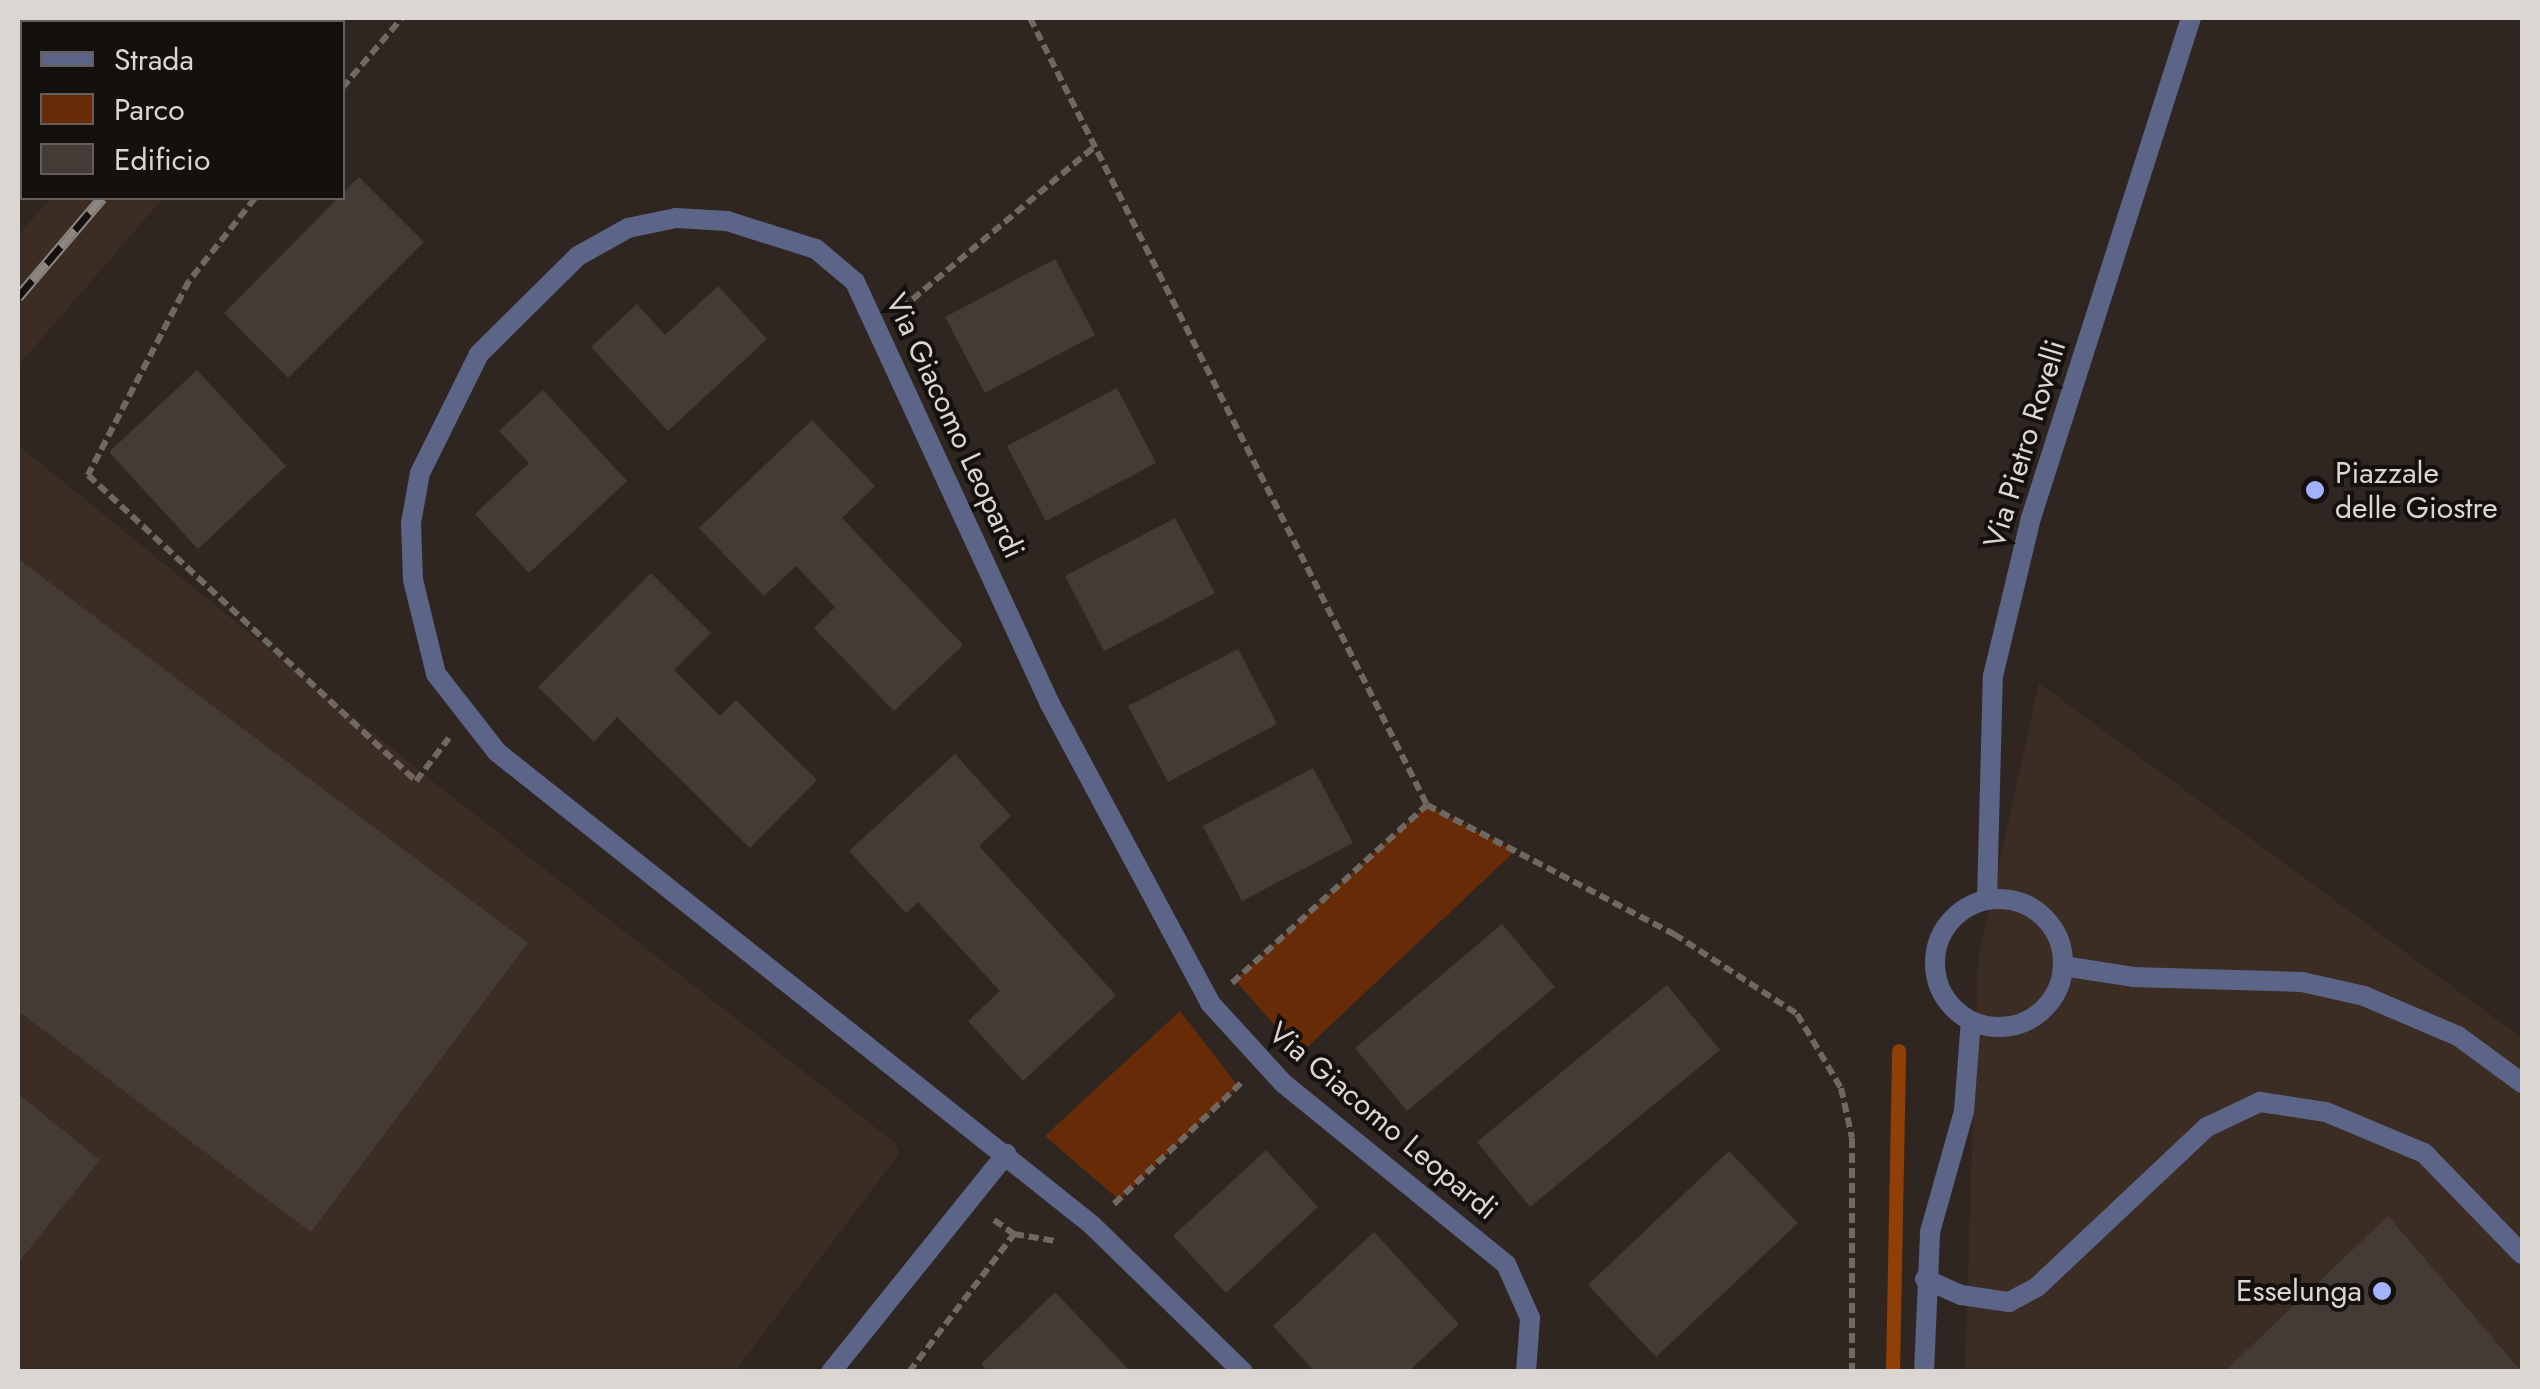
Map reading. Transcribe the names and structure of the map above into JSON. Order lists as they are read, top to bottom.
{
  "streets": {
    "street": ["Via Giacomo Leopardi", "Via Pietro Rovelli"]
  },
  "places": ["Piazzale delle Giostre", "Esselunga"],
  "legend": ["Strada", "Parco", "Edificio"]
}
